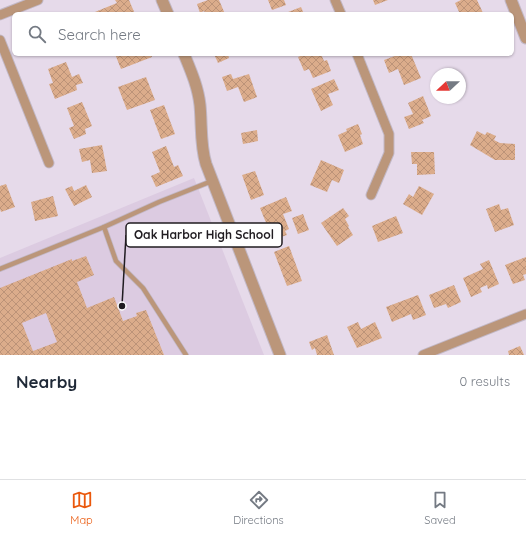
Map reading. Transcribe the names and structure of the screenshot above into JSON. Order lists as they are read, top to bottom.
{
  "places": ["Oak Harbor High School"],
  "north": "left",
  "page": {
    "search": "Search here",
    "heading": ["Nearby", "0 results"],
    "nav": ["Map", "Directions", "Saved"]
  }
}
